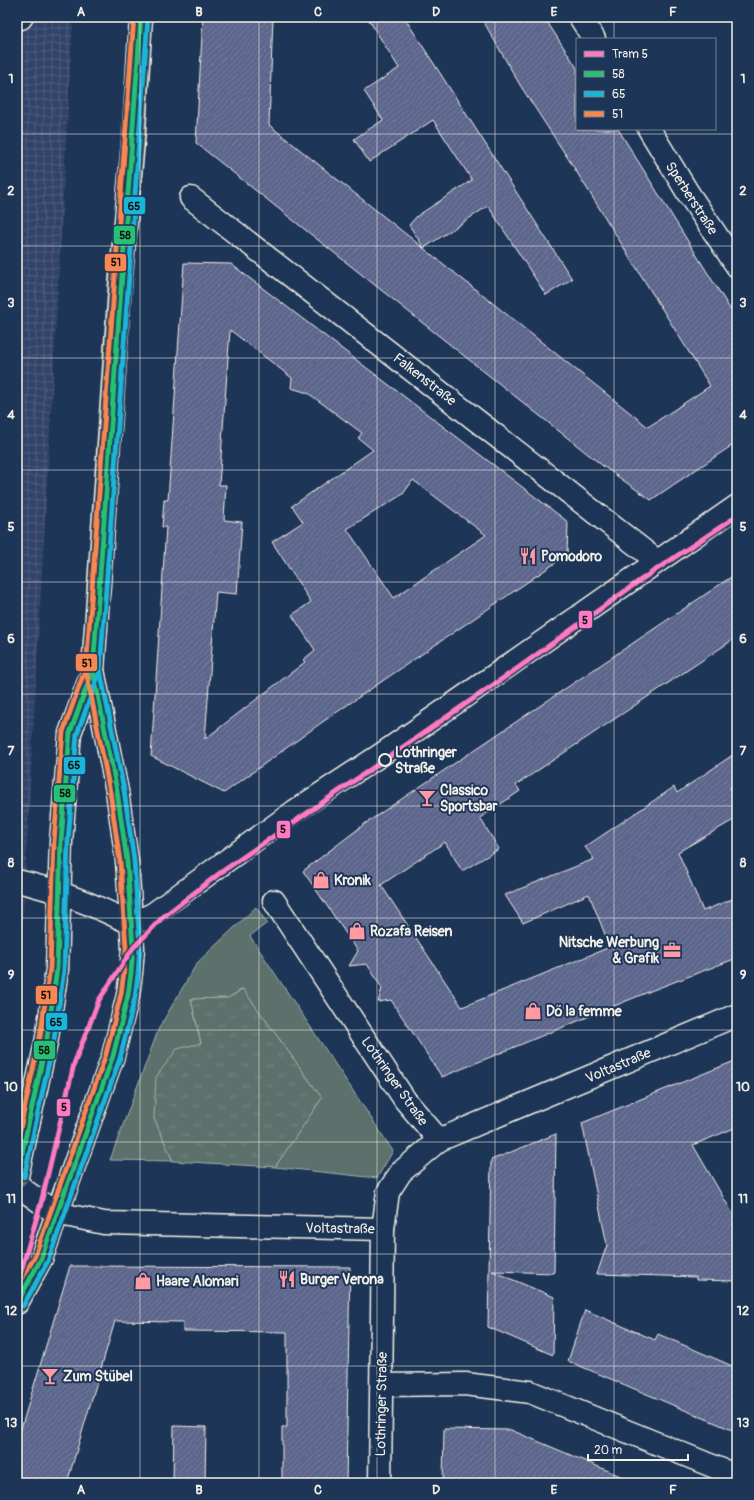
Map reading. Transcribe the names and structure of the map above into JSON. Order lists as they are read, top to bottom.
{
  "streets": {
    "street": [
      "Sperberstraße",
      "Falkenstraße",
      "Voltastraße",
      "Lothringer Straße"
    ]
  },
  "crossings": [
    ["Voltastraße", "Lothringer Straße"]
  ],
  "places": {
    "restaurant": ["Pomodoro", "Burger Verona"],
    "other": ["Lothringer Straße"],
    "bar": ["Classico Sportsbar", "Zum Stübel"],
    "shop": [
      "Kronik",
      "Rozafa Reisen",
      "Dö la femme",
      "Haare Alomari"
    ],
    "office": ["Nitsche Werbung & Grafik"]
  },
  "lines": [
    "transit line 58",
    "transit line 65",
    "transit line 51",
    "tram line 5"
  ],
  "legend": [
    "Tram 5",
    "58",
    "65",
    "51"
  ],
  "scale_bar": "20 m",
  "grid": {
    "columns": [
      "A",
      "B",
      "C",
      "D",
      "E",
      "F"
    ],
    "rows": [
      "1",
      "2",
      "3",
      "4",
      "5",
      "6",
      "7",
      "8",
      "9",
      "10",
      "11",
      "12",
      "13"
    ]
  }
}
